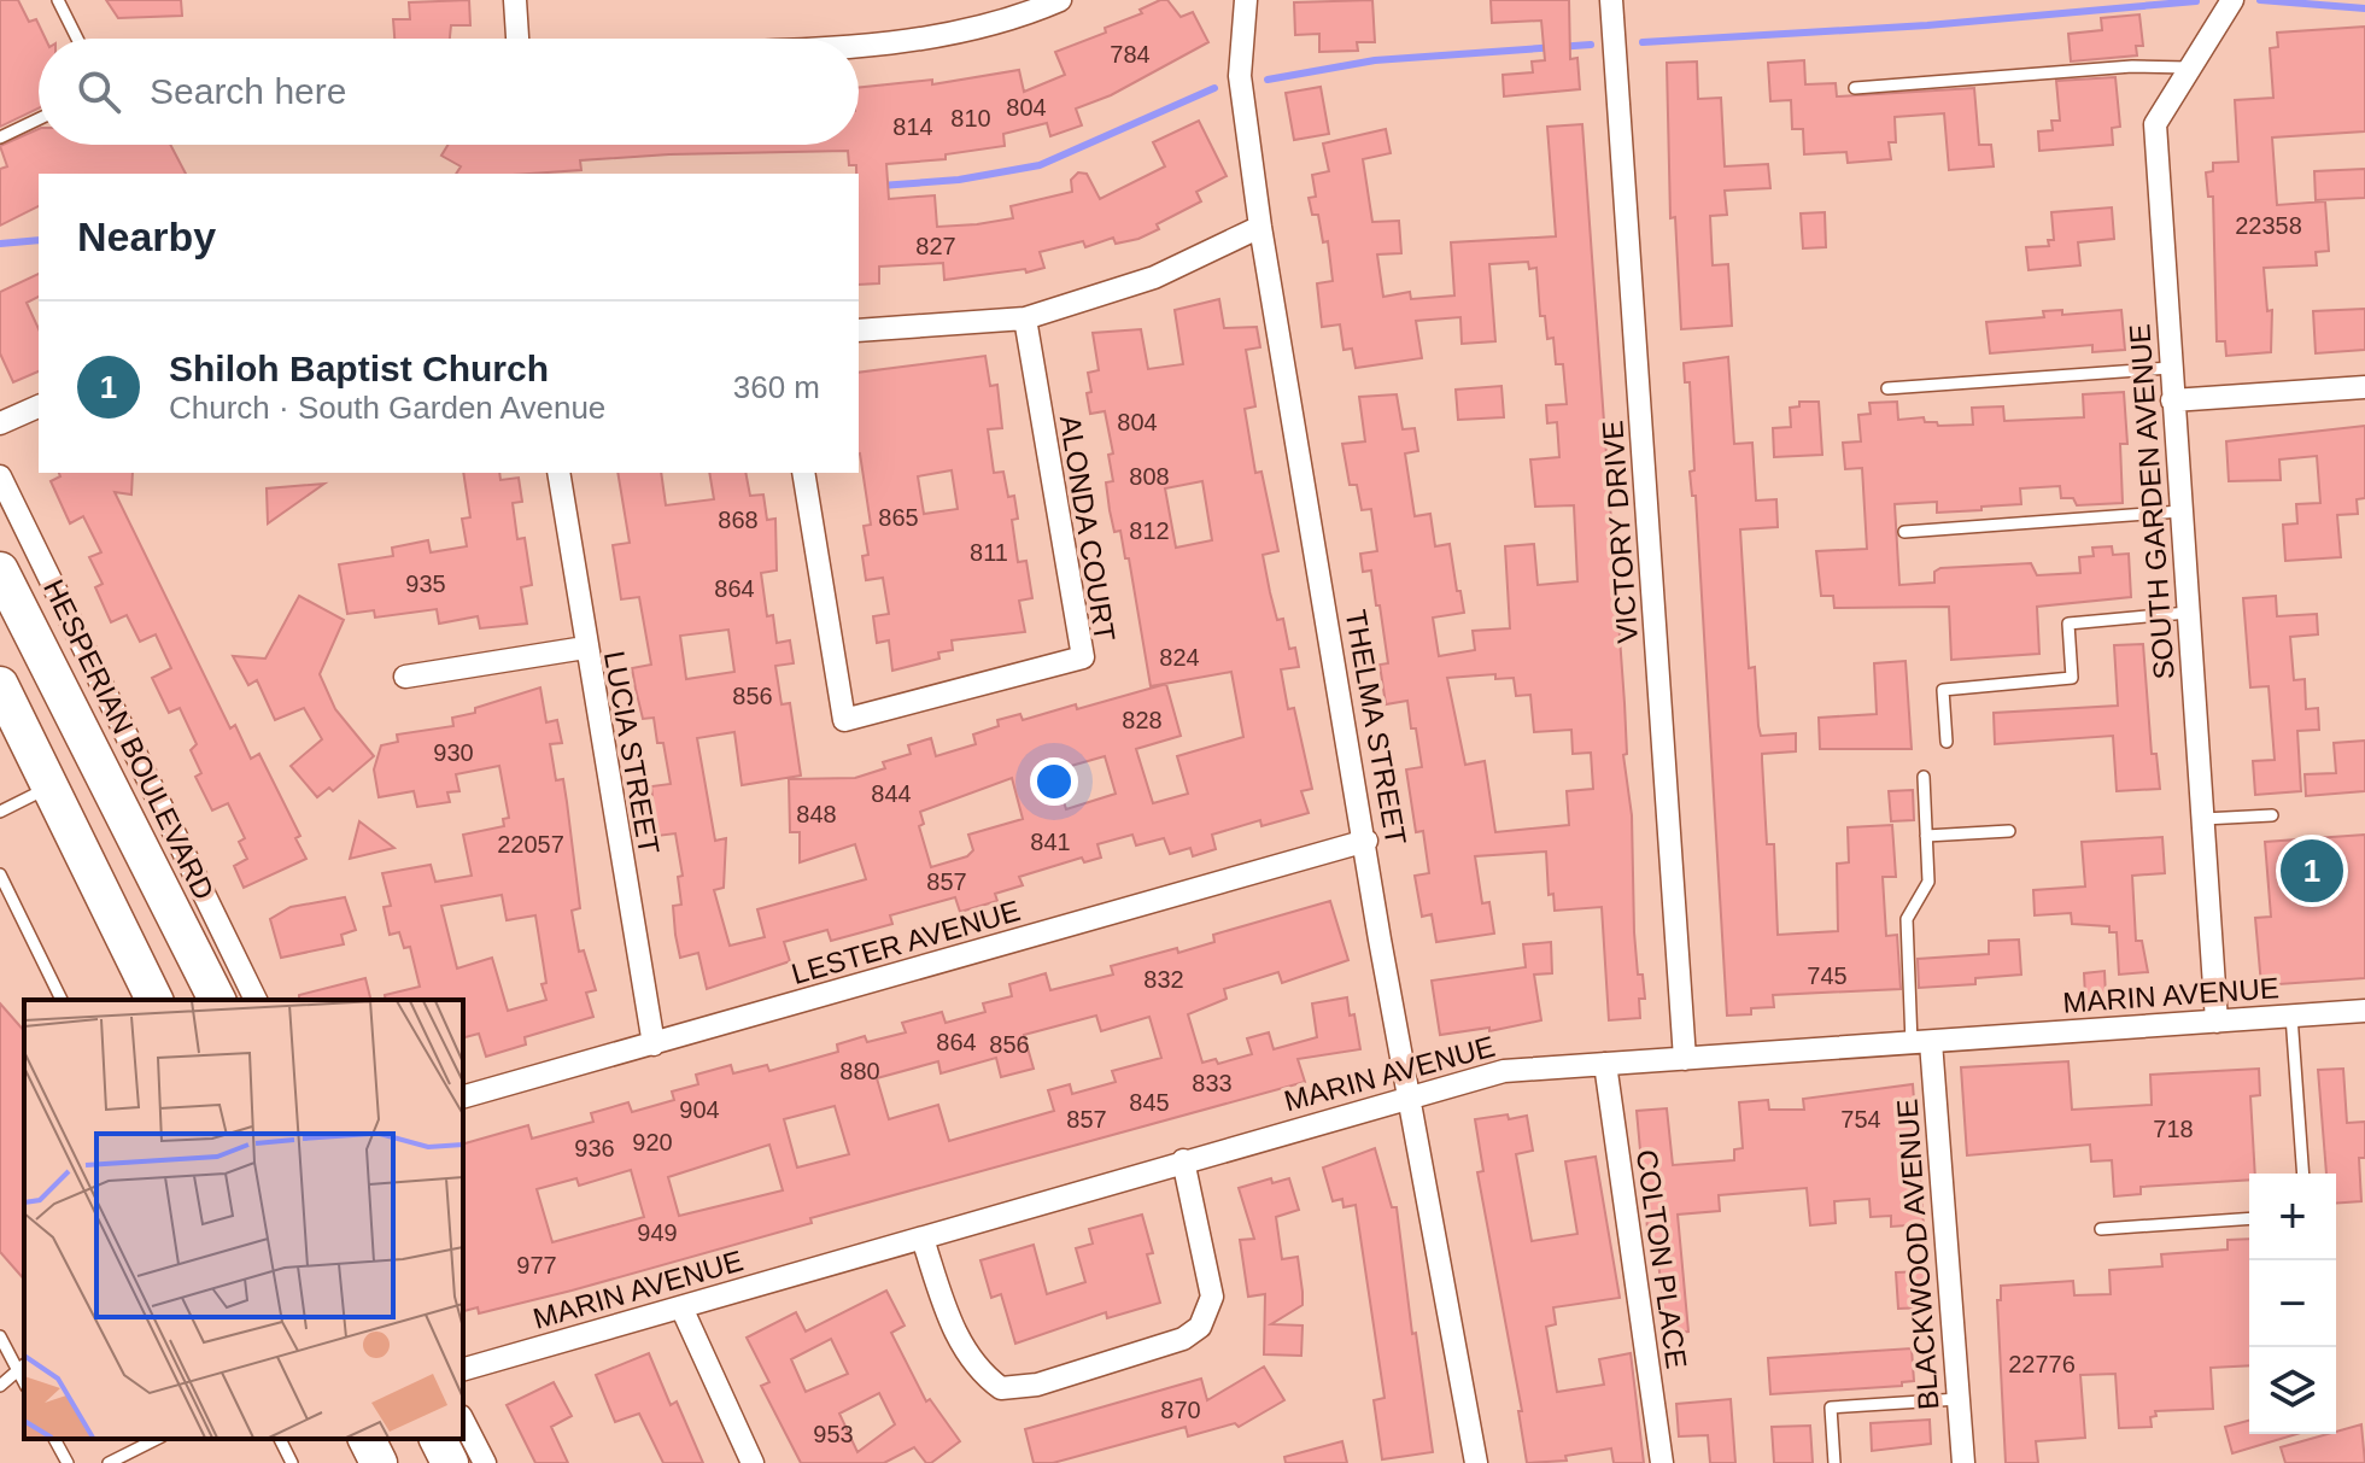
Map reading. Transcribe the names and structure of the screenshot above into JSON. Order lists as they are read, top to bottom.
{
  "streets": {
    "main road": ["HESPERIAN BOULEVARD"],
    "street": [
      "SOUTH GARDEN AVENUE",
      "ALONDA COURT",
      "VICTORY DRIVE",
      "THELMA STREET",
      "LUCIA STREET",
      "LESTER AVENUE",
      "MARIN AVENUE",
      "BLACKWOOD AVENUE",
      "COLTON PLACE"
    ]
  },
  "crossings": [
    ["SOUTH GARDEN AVENUE", "MARIN AVENUE"],
    ["VICTORY DRIVE", "MARIN AVENUE"],
    ["THELMA STREET", "LESTER AVENUE"],
    ["THELMA STREET", "MARIN AVENUE"],
    ["LUCIA STREET", "LESTER AVENUE"],
    ["MARIN AVENUE", "BLACKWOOD AVENUE"],
    ["MARIN AVENUE", "COLTON PLACE"]
  ],
  "house_numbers": [
    "784",
    "804",
    "810",
    "814",
    "22358",
    "827",
    "804",
    "808",
    "865",
    "868",
    "812",
    "811",
    "935",
    "864",
    "824",
    "856",
    "828",
    "930",
    "844",
    "848",
    "841",
    "22057",
    "857",
    "745",
    "832",
    "864",
    "856",
    "880",
    "833",
    "845",
    "904",
    "857",
    "754",
    "718",
    "920",
    "936",
    "949",
    "977",
    "22776",
    "870",
    "953"
  ],
  "page": {
    "search": "Search here",
    "heading": "Nearby",
    "list": [
      {
        "mark": "1",
        "name": "Shiloh Baptist Church",
        "note": "Church · South Garden Avenue",
        "value": "360 m"
      }
    ],
    "pins": "1",
    "map_buttons": ["+", "−"]
  }
}
